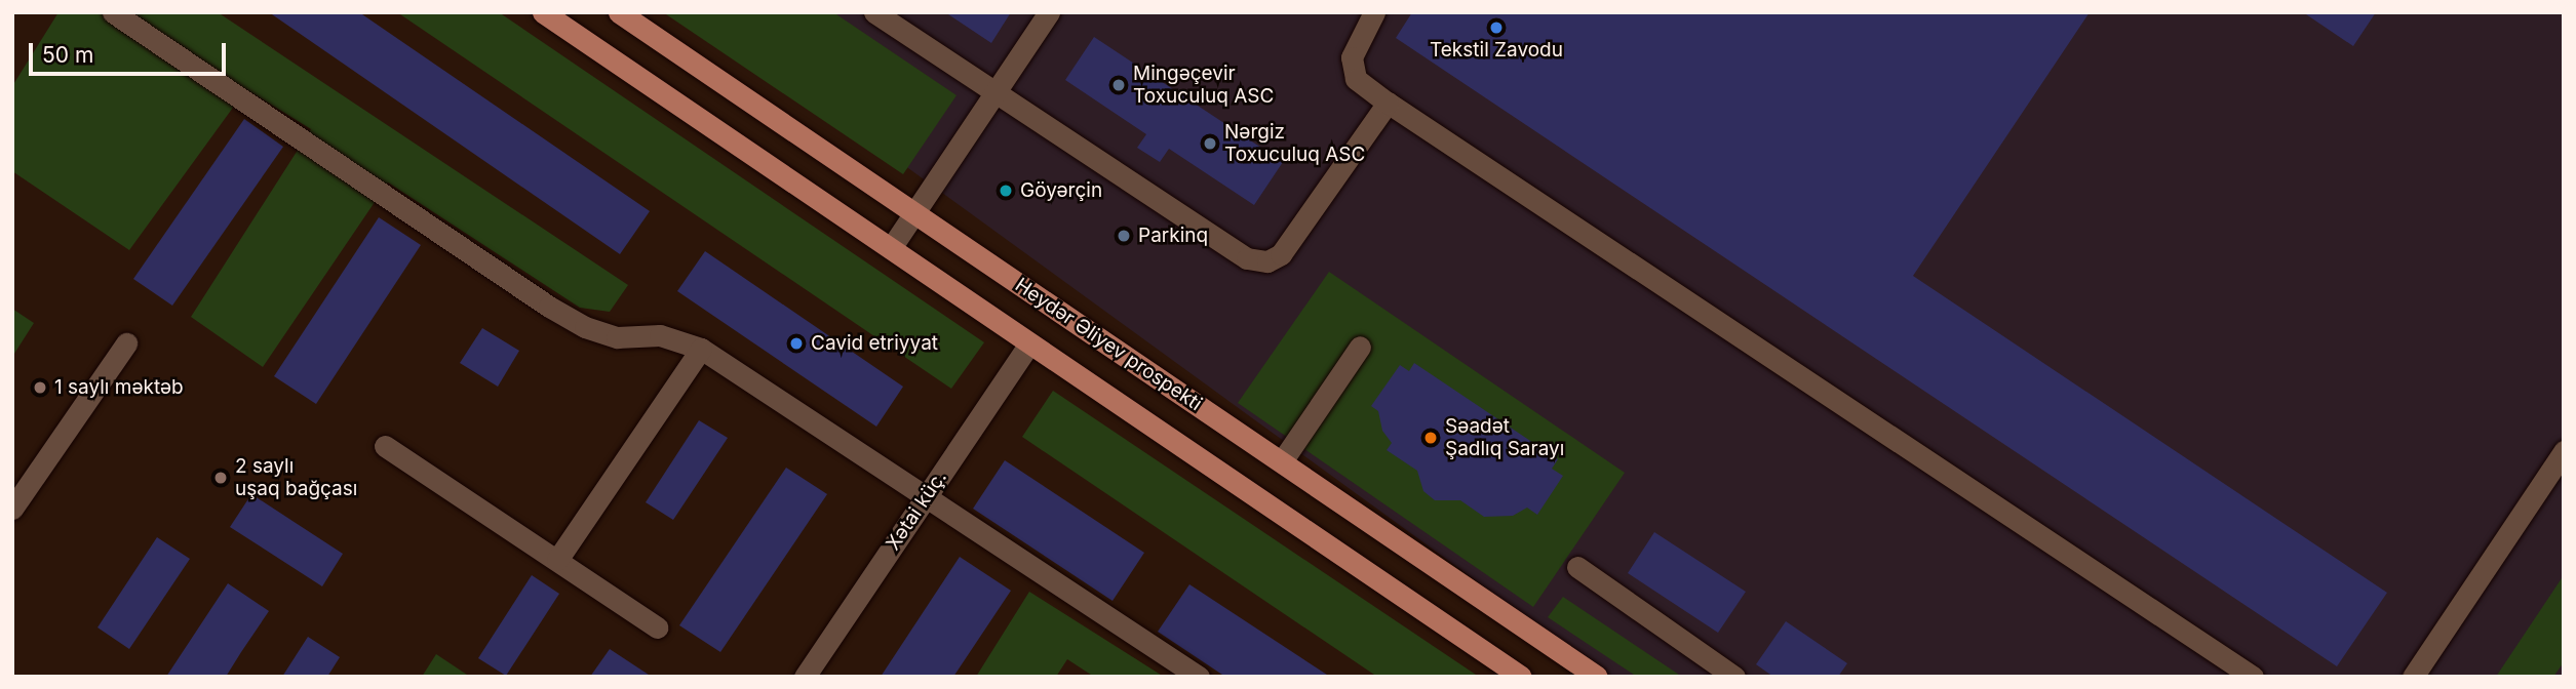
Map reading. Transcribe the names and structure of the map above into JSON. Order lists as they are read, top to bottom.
{
  "streets": {
    "main road": ["Heydər Əliyev prospekti"],
    "street": ["Xətai küç."]
  },
  "places": [
    "Tekstil Zavodu",
    "Mingəçevir Toxuculuq ASC",
    "Nərgiz Toxuculuq ASC",
    "Göyərçin",
    "Parkinq",
    "Cavid etriyyat",
    "1 saylı məktəb",
    "Səadət Şadlıq Sarayı",
    "2 saylı uşaq bağçası"
  ],
  "scale_bar": "50 m"
}
